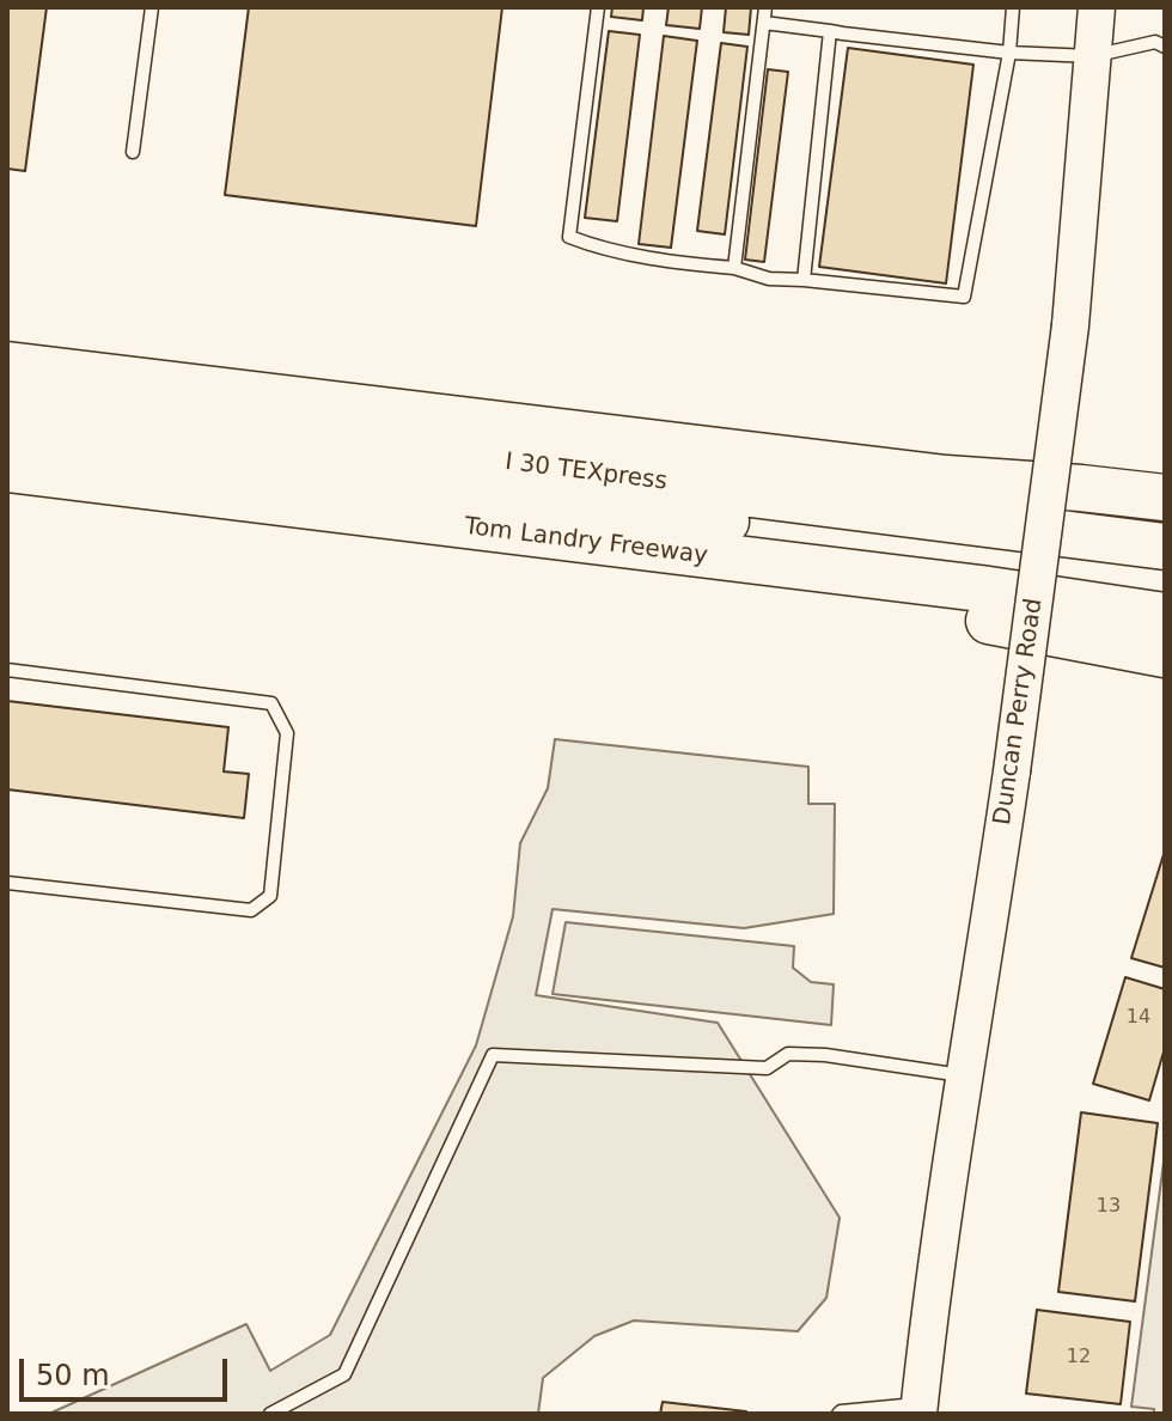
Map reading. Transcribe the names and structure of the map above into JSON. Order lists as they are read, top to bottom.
{
  "streets": {
    "highway": ["I 30 TEXpress", "Tom Landry Freeway"],
    "street": ["Duncan Perry Road"]
  },
  "house_numbers": ["14", "13", "12"],
  "scale_bar": "50 m"
}
